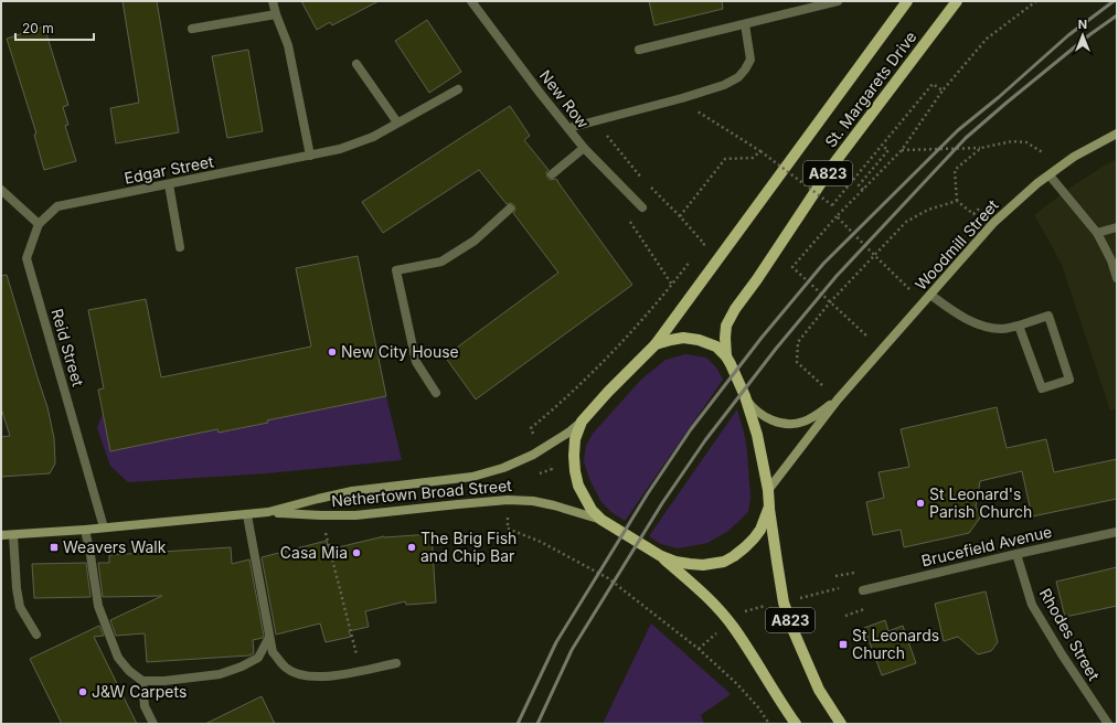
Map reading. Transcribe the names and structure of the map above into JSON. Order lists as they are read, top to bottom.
{
  "streets": {
    "main road": [
      "St. Margarets Drive",
      "A823",
      "Woodmill Street",
      "Nethertown Broad Street"
    ],
    "street": [
      "New Row",
      "Edgar Street",
      "Reid Street",
      "Brucefield Avenue",
      "Rhodes Street"
    ]
  },
  "crossings": [
    ["St. Margarets Drive", "A823"],
    ["Edgar Street", "Reid Street"],
    ["A823", "Woodmill Street"],
    ["A823", "Nethertown Broad Street"],
    ["Reid Street", "Nethertown Broad Street"],
    ["Brucefield Avenue", "Rhodes Street"]
  ],
  "places": {
    "other": [
      "New City House",
      "St Leonard's Parish Church",
      "The Brig Fish and Chip Bar",
      "Casa Mia",
      "J&W Carpets"
    ],
    "transit": ["Weavers Walk", "St Leonards Church"]
  },
  "scale_bar": "20 m",
  "north": "top"
}
